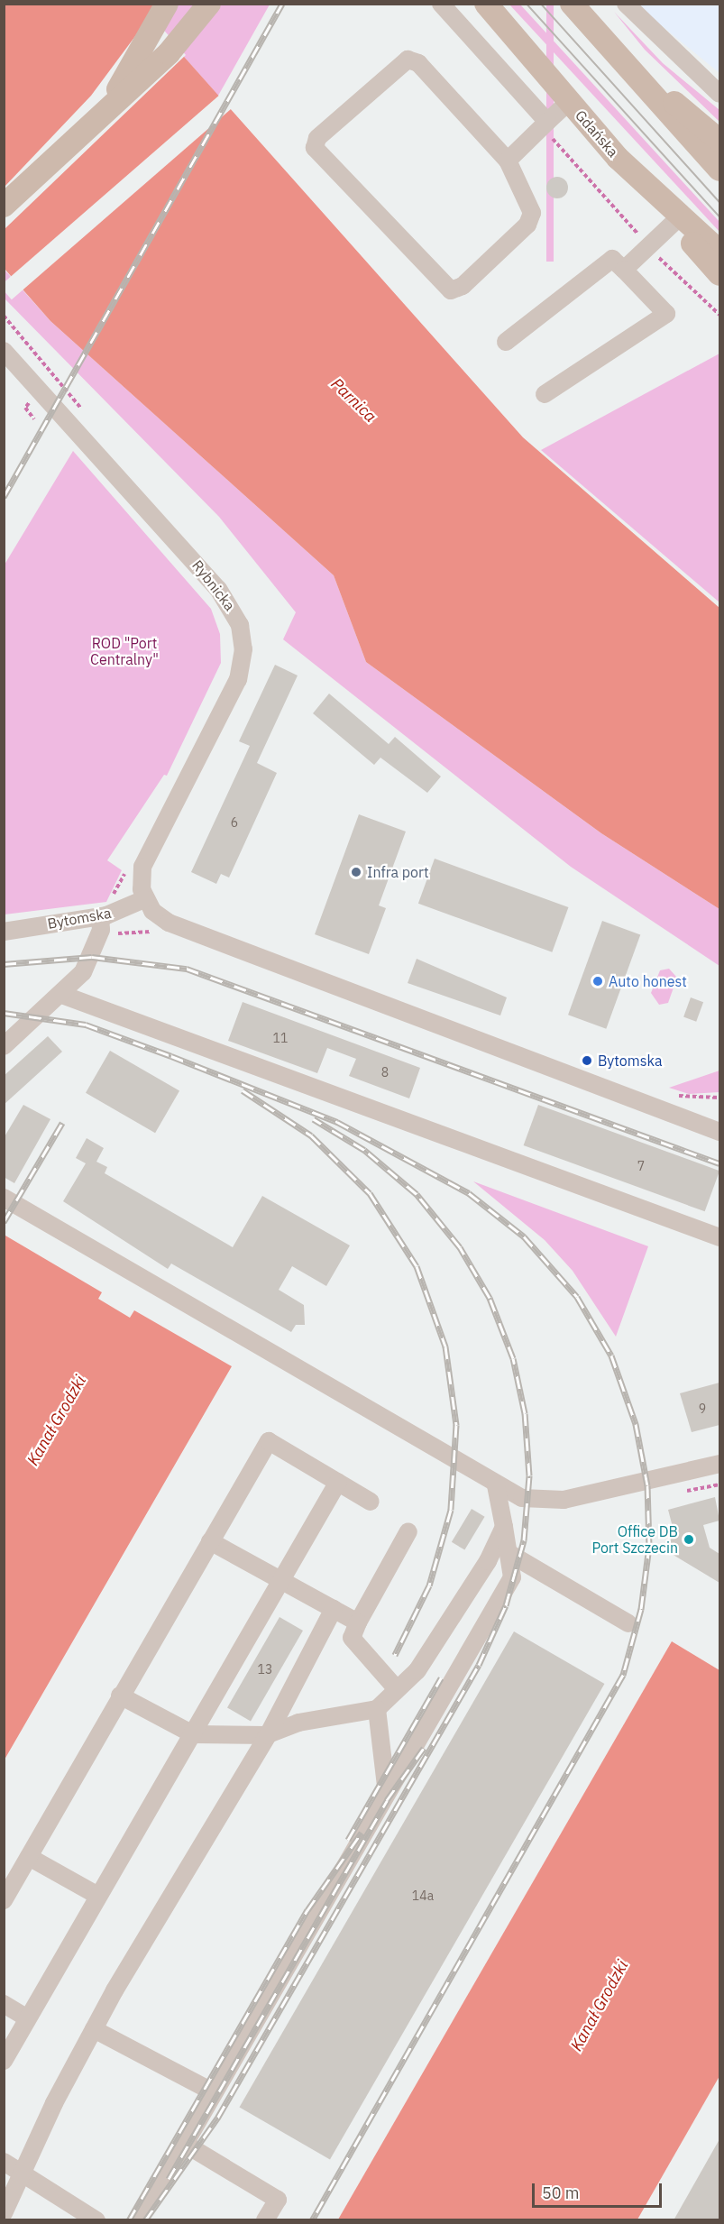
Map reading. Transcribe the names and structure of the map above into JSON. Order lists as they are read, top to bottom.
{
  "streets": {
    "main road": ["Gdańska"],
    "street": ["Rybnicka", "Bytomska"]
  },
  "crossings": [
    ["Rybnicka", "Bytomska"]
  ],
  "water": ["Parnica", "Kanał Grodzki"],
  "parks": ["ROD \"Port Centralny\""],
  "places": [
    "Infra port",
    "Auto honest",
    "Bytomska",
    "Office DB Port Szczecin"
  ],
  "house_numbers": [
    "6",
    "11",
    "8",
    "7",
    "9",
    "13",
    "14a"
  ],
  "scale_bar": "50 m"
}
